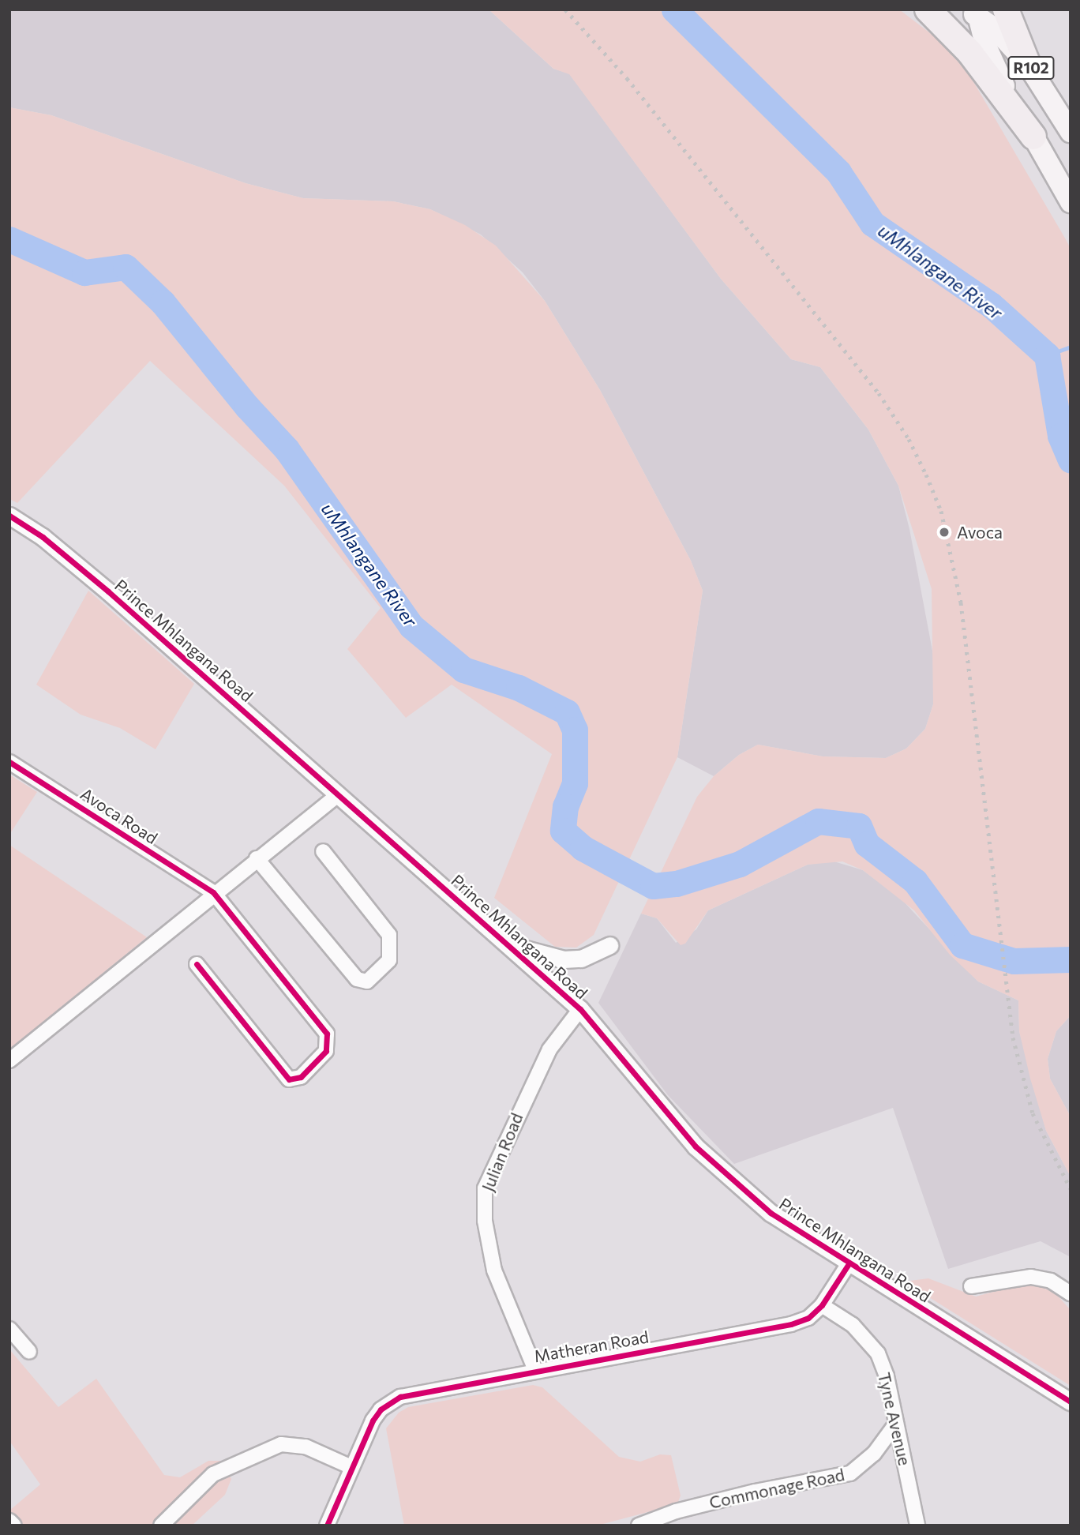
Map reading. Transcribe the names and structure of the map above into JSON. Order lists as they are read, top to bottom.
{
  "streets": {
    "main road": ["R102"],
    "street": [
      "Prince Mhlangana Road",
      "Avoca Road",
      "Julian Road",
      "Matheran Road",
      "Tyne Avenue",
      "Commonage Road"
    ]
  },
  "crossings": [
    ["Prince Mhlangana Road", "Julian Road"],
    ["Prince Mhlangana Road", "Matheran Road"],
    ["Julian Road", "Matheran Road"],
    ["Matheran Road", "Tyne Avenue"],
    ["Tyne Avenue", "Commonage Road"]
  ],
  "water": ["uMhlangane River"],
  "places": ["Avoca"]
}
